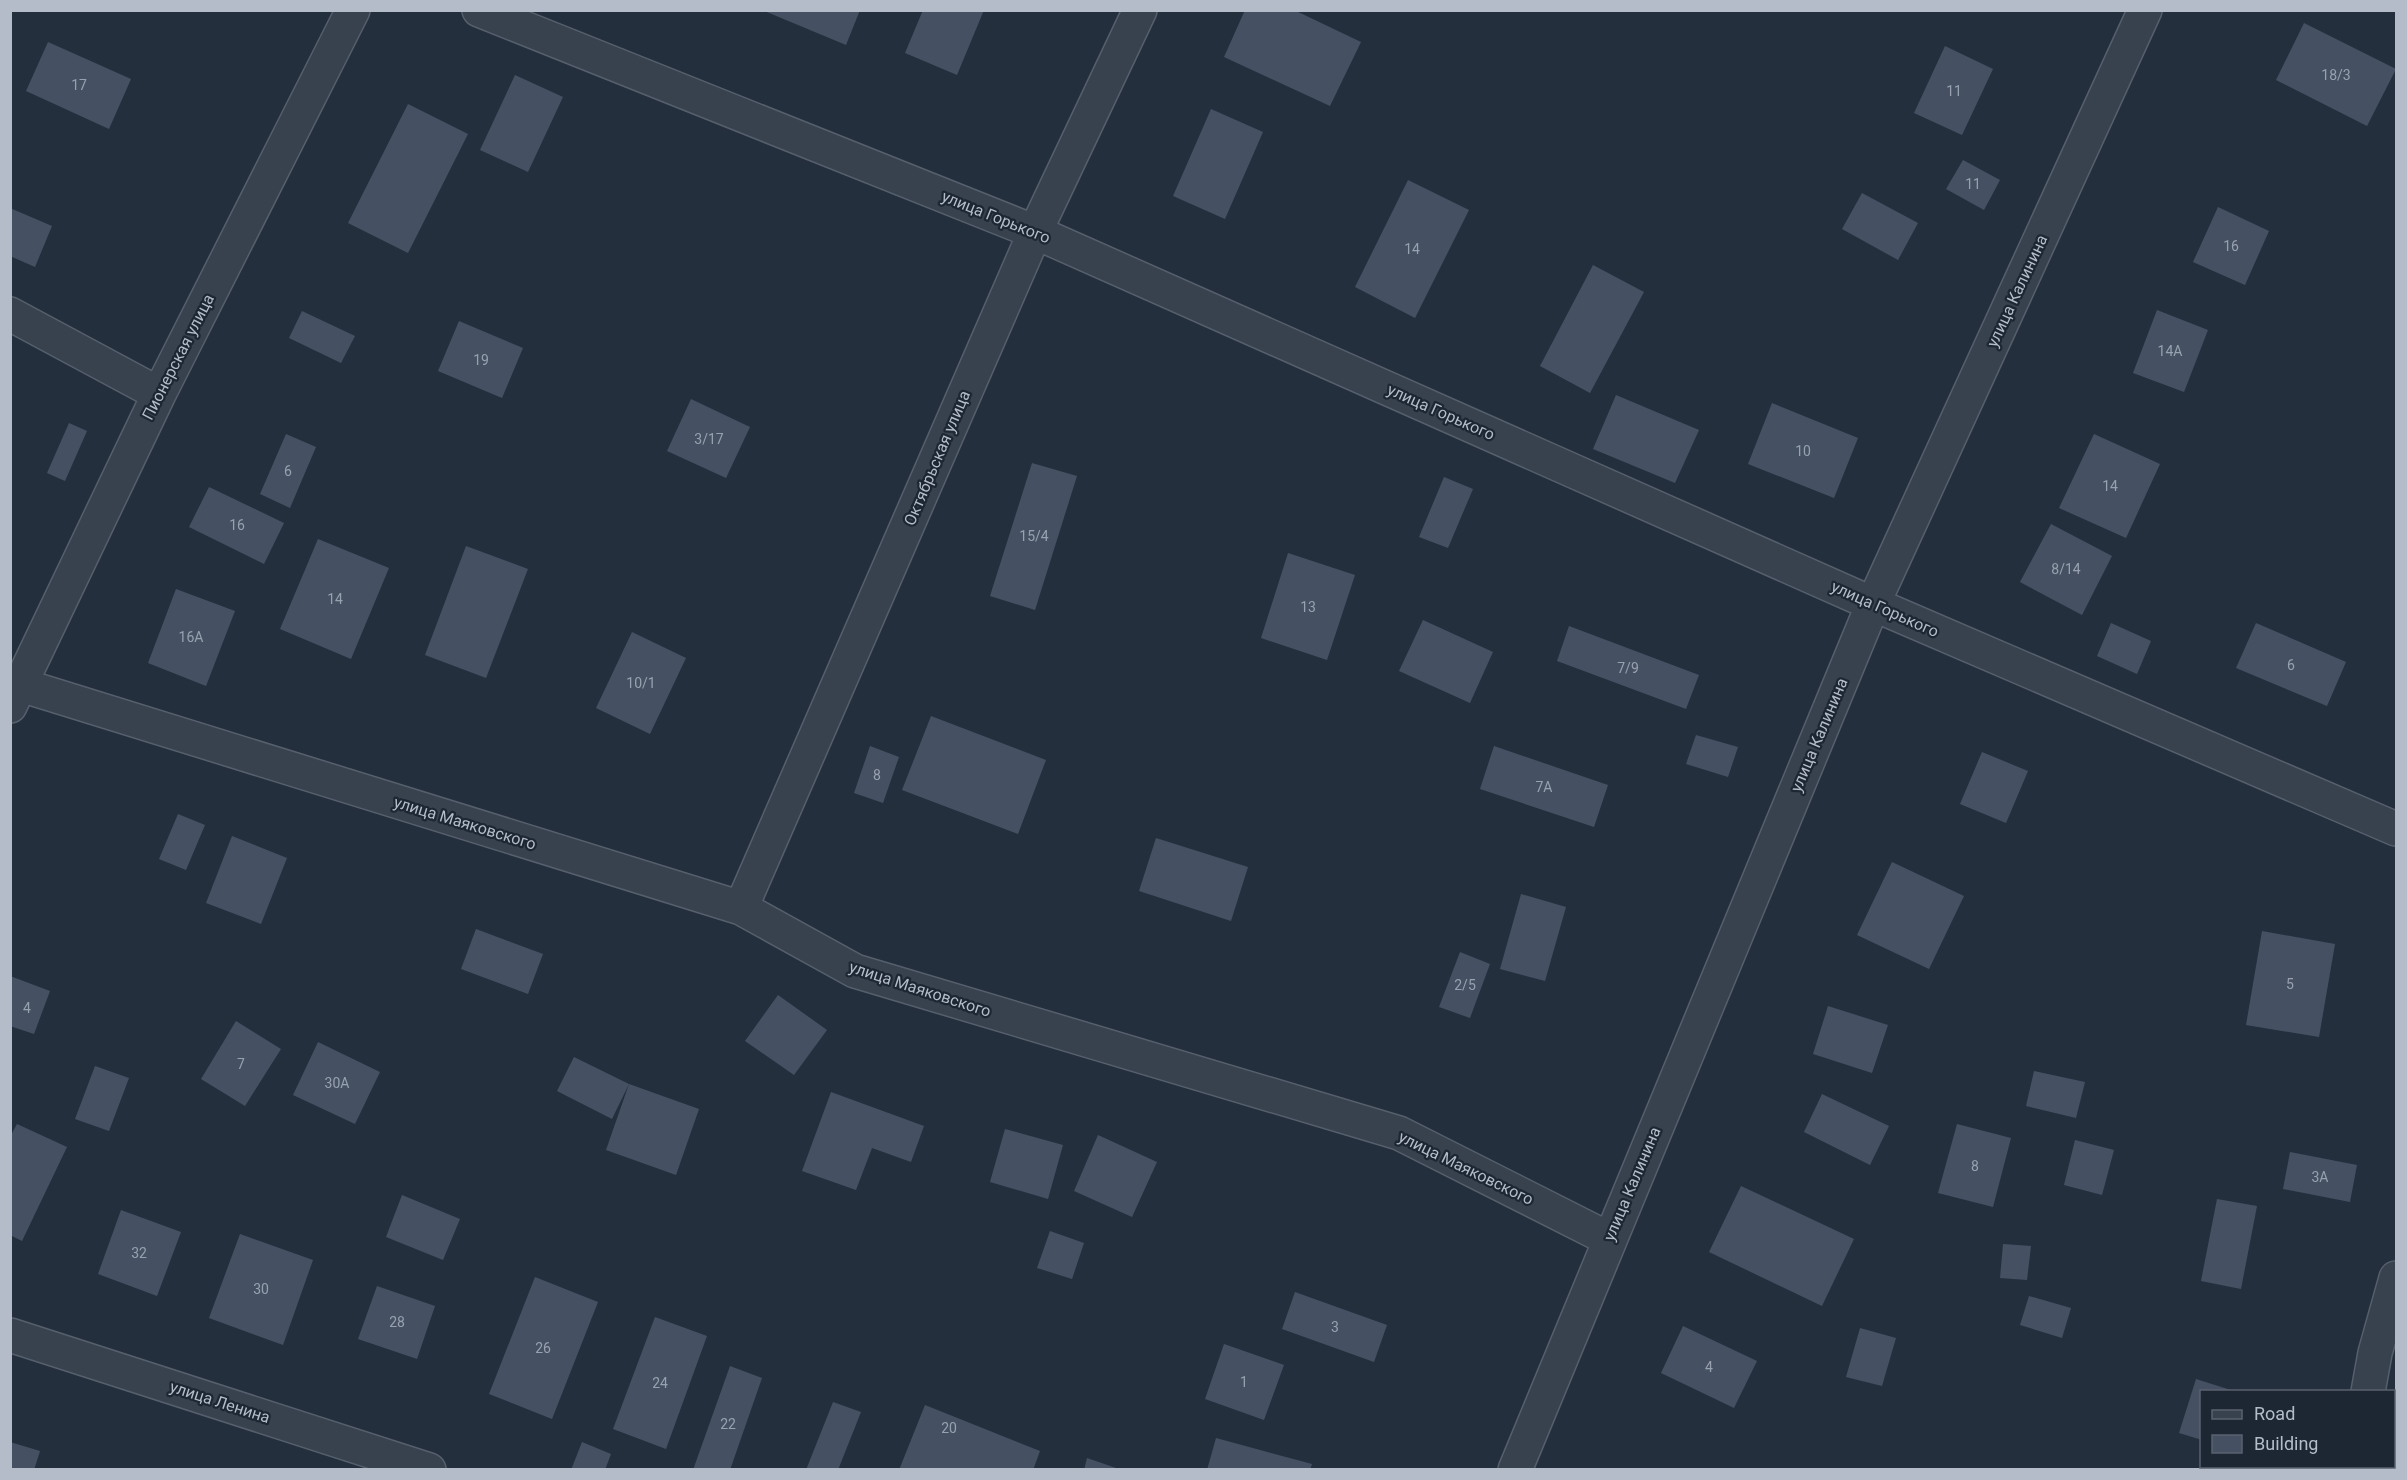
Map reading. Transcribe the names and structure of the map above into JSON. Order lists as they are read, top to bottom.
{
  "streets": {
    "street": [
      "улица Горького",
      "улица Калинина",
      "Пионерская улица",
      "Октябрьская улица",
      "улица Маяковского",
      "улица Ленина"
    ]
  },
  "crossings": [
    ["улица Горького", "улица Калинина"],
    ["улица Горького", "Октябрьская улица"],
    ["улица Калинина", "улица Маяковского"],
    ["Пионерская улица", "улица Маяковского"],
    ["Октябрьская улица", "улица Маяковского"]
  ],
  "house_numbers": [
    "18/3",
    "17",
    "11",
    "11",
    "16",
    "14",
    "14А",
    "19",
    "3/17",
    "10",
    "6",
    "14",
    "16",
    "15/4",
    "8/14",
    "14",
    "13",
    "16А",
    "6",
    "7/9",
    "10/1",
    "8",
    "7А",
    "5",
    "2/5",
    "4",
    "7",
    "30А",
    "8",
    "3А",
    "32",
    "30",
    "28",
    "3",
    "26",
    "4",
    "1",
    "24",
    "22",
    "20"
  ],
  "legend": ["Road", "Building"]
}
